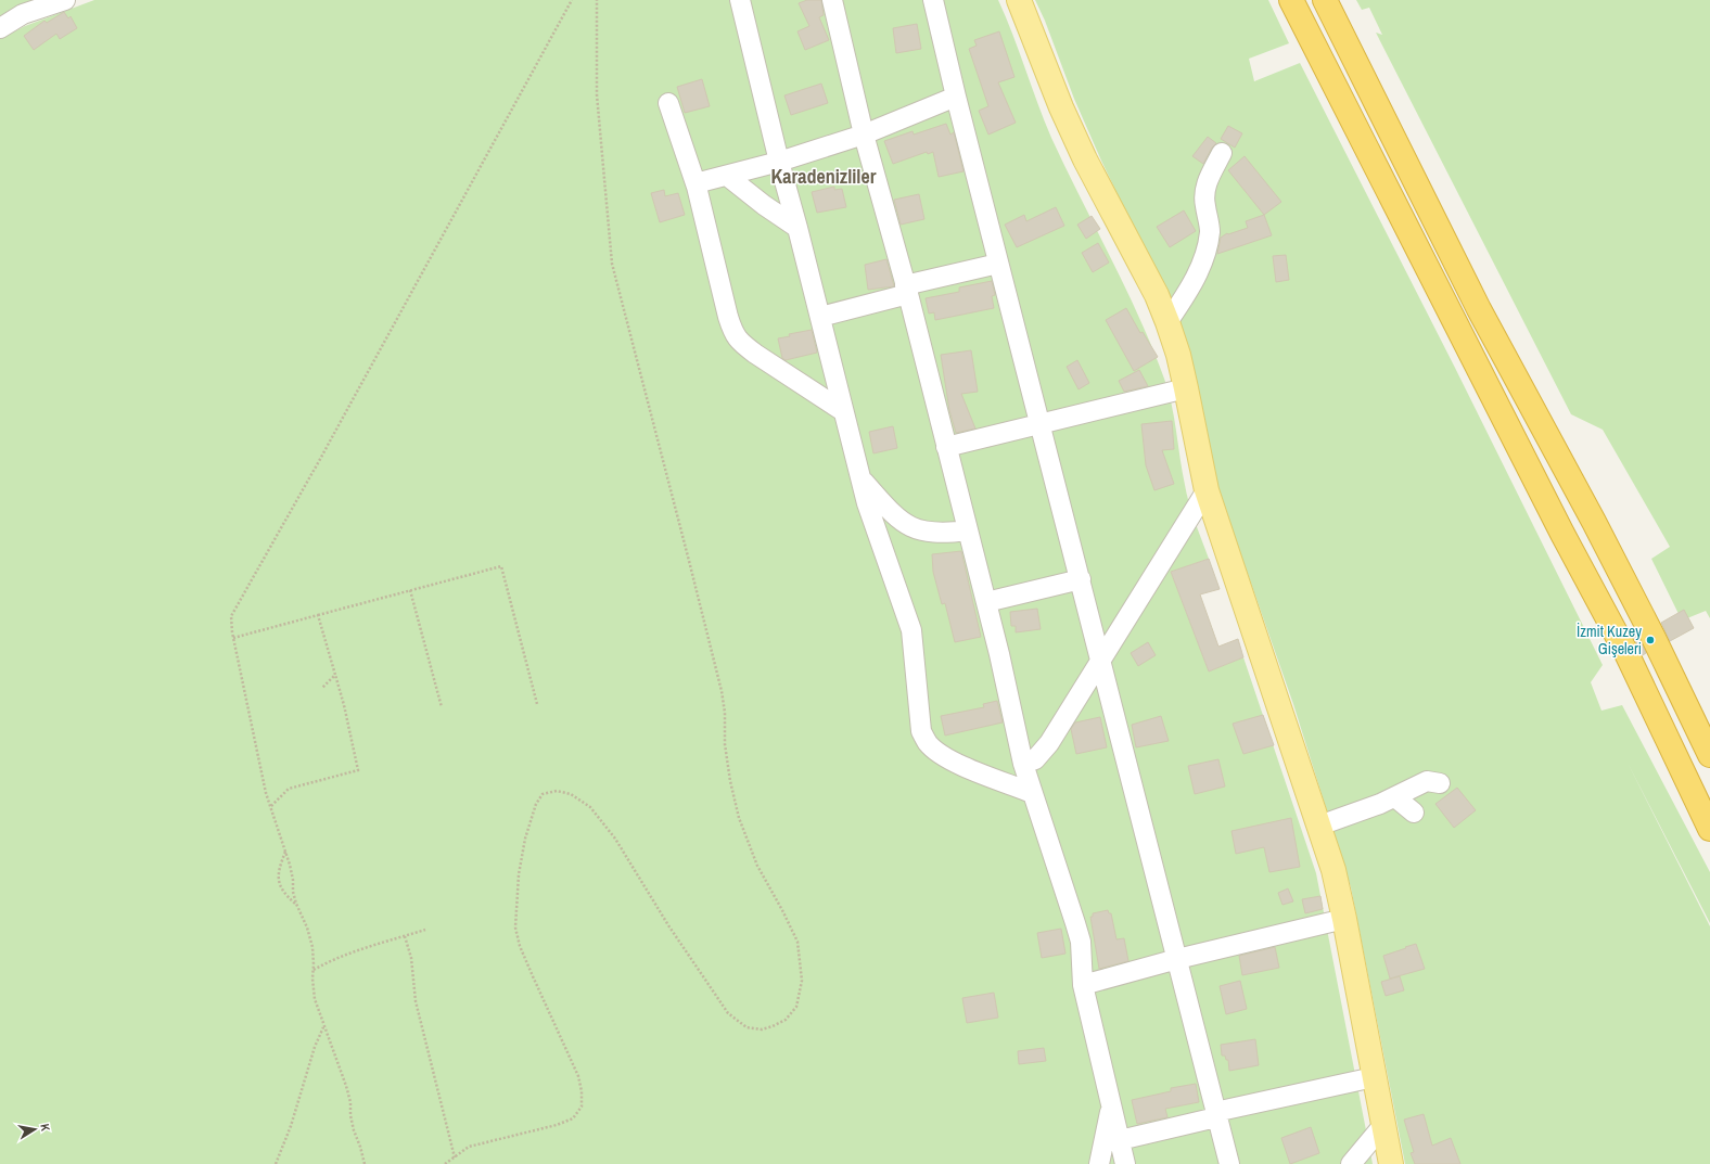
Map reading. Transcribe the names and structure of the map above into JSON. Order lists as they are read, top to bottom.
{
  "districts": ["Karadenizliler"],
  "places": ["İzmit Kuzey Gişeleri"],
  "north": "right"
}
